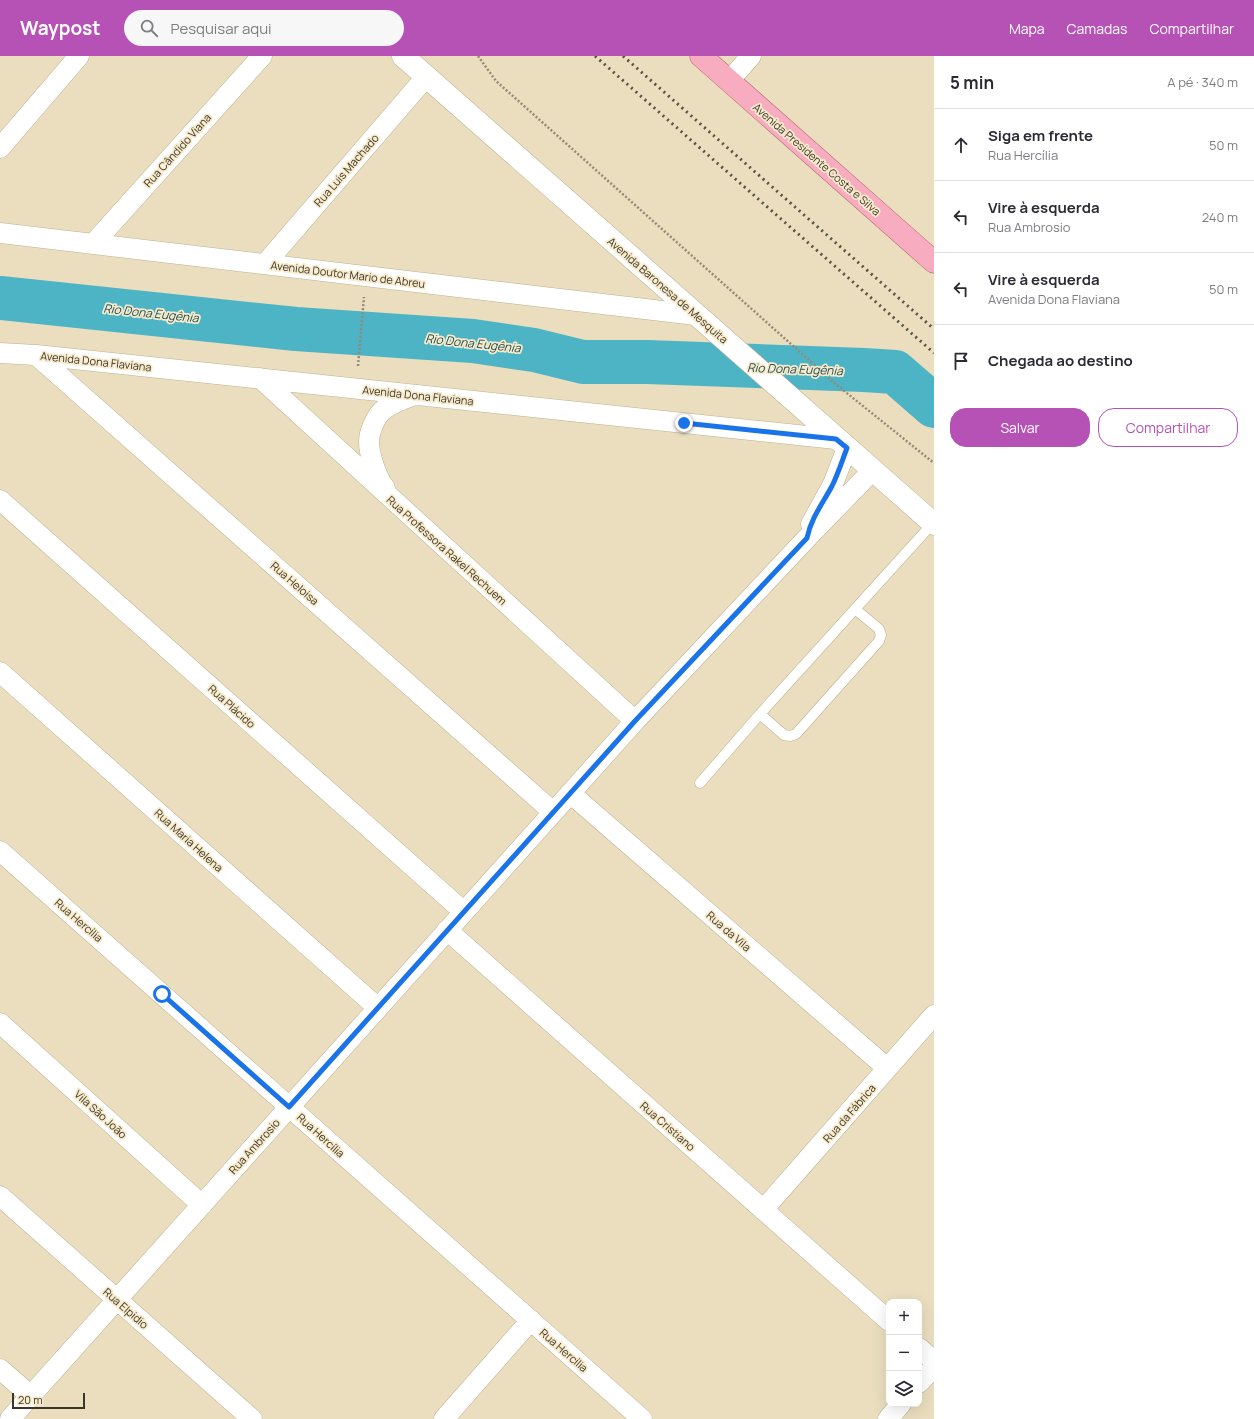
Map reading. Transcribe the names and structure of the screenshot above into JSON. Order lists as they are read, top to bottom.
{
  "streets": {
    "main road": ["Avenida Presidente Costa e Silva", "Avenida Baronesa de Mesquita"],
    "street": [
      "Rua Cândido Viana",
      "Rua Luis Machado",
      "Avenida Doutor Mario de Abreu",
      "Avenida Dona Flaviana",
      "Rua Professora Rakel Rechuem",
      "Rua Heloisa",
      "Rua Plácido",
      "Rua Maria Helena",
      "Rua Hercília",
      "Rua da Vila",
      "Rua da Fábrica",
      "Vila São João",
      "Rua Cristiano",
      "Rua Ambrosio",
      "Rua Elpidio"
    ]
  },
  "crossings": [
    ["Rua Cândido Viana", "Avenida Doutor Mario de Abreu"],
    ["Rua Luis Machado", "Avenida Doutor Mario de Abreu"],
    ["Rua Luis Machado", "Avenida Baronesa de Mesquita"],
    ["Avenida Doutor Mario de Abreu", "Avenida Baronesa de Mesquita"],
    ["Avenida Baronesa de Mesquita", "Avenida Dona Flaviana"],
    ["Avenida Baronesa de Mesquita", "Rua Ambrosio"],
    ["Avenida Dona Flaviana", "Rua Professora Rakel Rechuem"],
    ["Avenida Dona Flaviana", "Rua Heloisa"],
    ["Avenida Dona Flaviana", "Rua Ambrosio"],
    ["Rua Professora Rakel Rechuem", "Rua Ambrosio"],
    ["Rua Heloisa", "Rua Ambrosio"],
    ["Rua Plácido", "Rua Ambrosio"],
    ["Rua Maria Helena", "Rua Ambrosio"],
    ["Rua Hercília", "Rua Ambrosio"],
    ["Rua da Vila", "Rua da Fábrica"],
    ["Rua da Vila", "Rua Ambrosio"],
    ["Rua da Fábrica", "Rua Cristiano"],
    ["Vila São João", "Rua Ambrosio"],
    ["Rua Cristiano", "Rua Ambrosio"],
    ["Rua Ambrosio", "Rua Elpidio"]
  ],
  "water": ["Rio Dona Eugênia"],
  "scale_bar": "20 m",
  "page": {
    "header": "Waypost",
    "search": "Pesquisar aqui",
    "nav": ["Mapa", "Camadas", "Compartilhar"],
    "heading": ["5 min", "A pé · 340 m"],
    "list": [
      ["Siga em frente", "Rua Hercília", "50 m"],
      ["Vire à esquerda", "Rua Ambrosio", "240 m"],
      ["Vire à esquerda", "Avenida Dona Flaviana", "50 m"],
      "Chegada ao destino"
    ],
    "buttons": ["Salvar", "Compartilhar"],
    "map_buttons": ["+", "−"],
    "scale": "20 m"
  }
}
